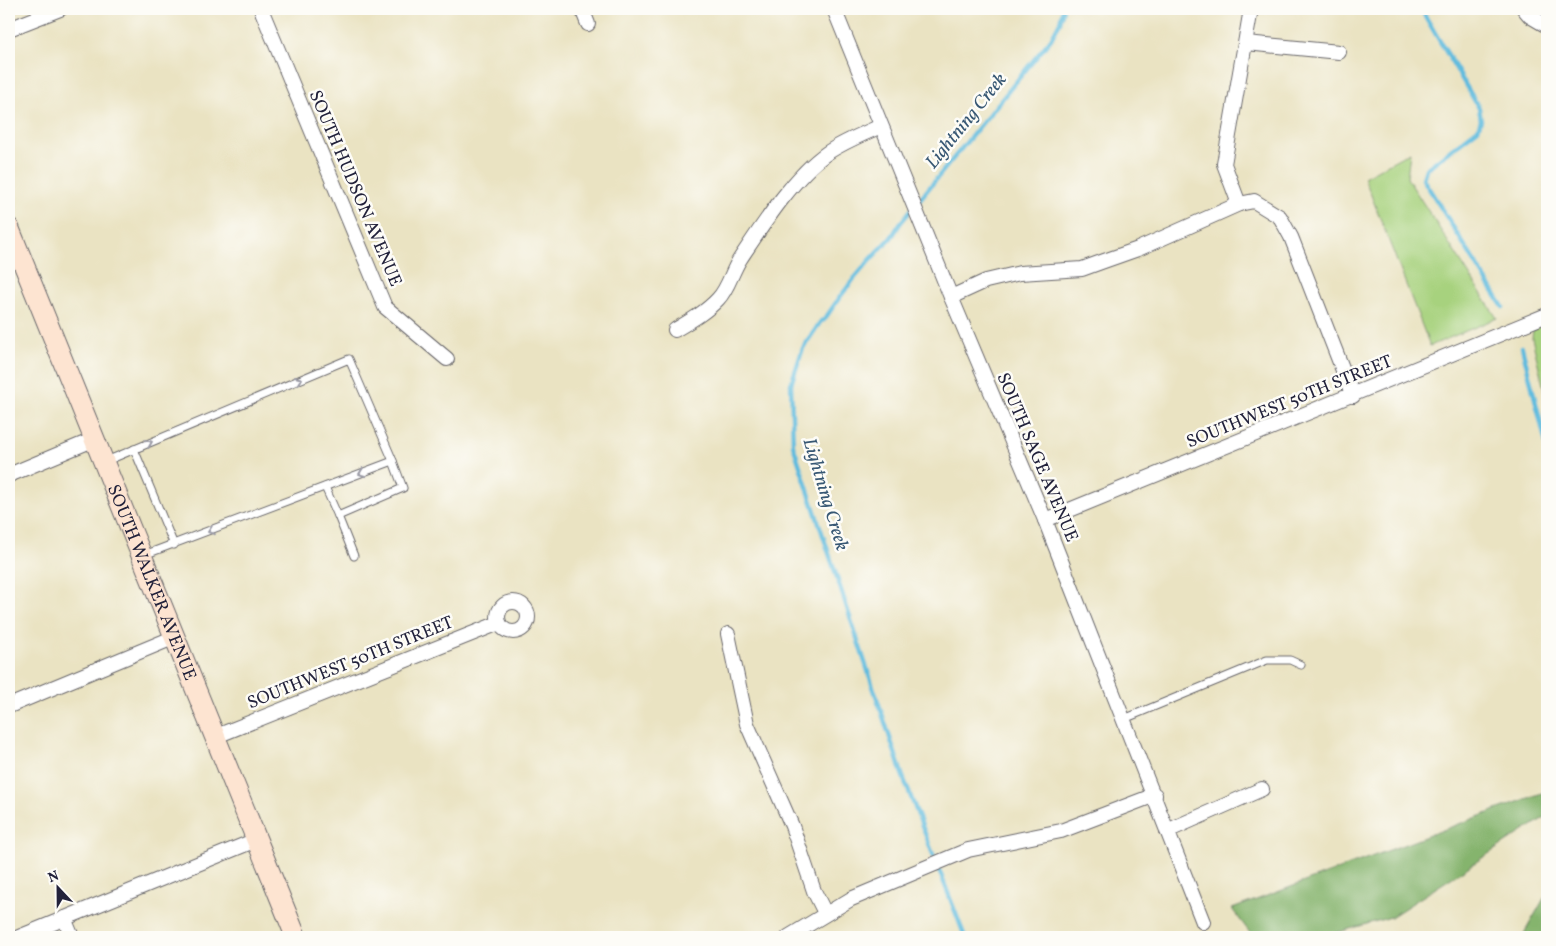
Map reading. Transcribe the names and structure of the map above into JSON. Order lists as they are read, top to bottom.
{
  "streets": {
    "main road": ["SOUTH WALKER AVENUE"],
    "street": ["SOUTH HUDSON AVENUE", "SOUTHWEST 50TH STREET", "SOUTH SAGE AVENUE"]
  },
  "crossings": [
    ["SOUTHWEST 50TH STREET", "SOUTH SAGE AVENUE"],
    ["SOUTHWEST 50TH STREET", "SOUTH WALKER AVENUE"]
  ],
  "water": ["Lightning Creek"],
  "north": "top"
}
